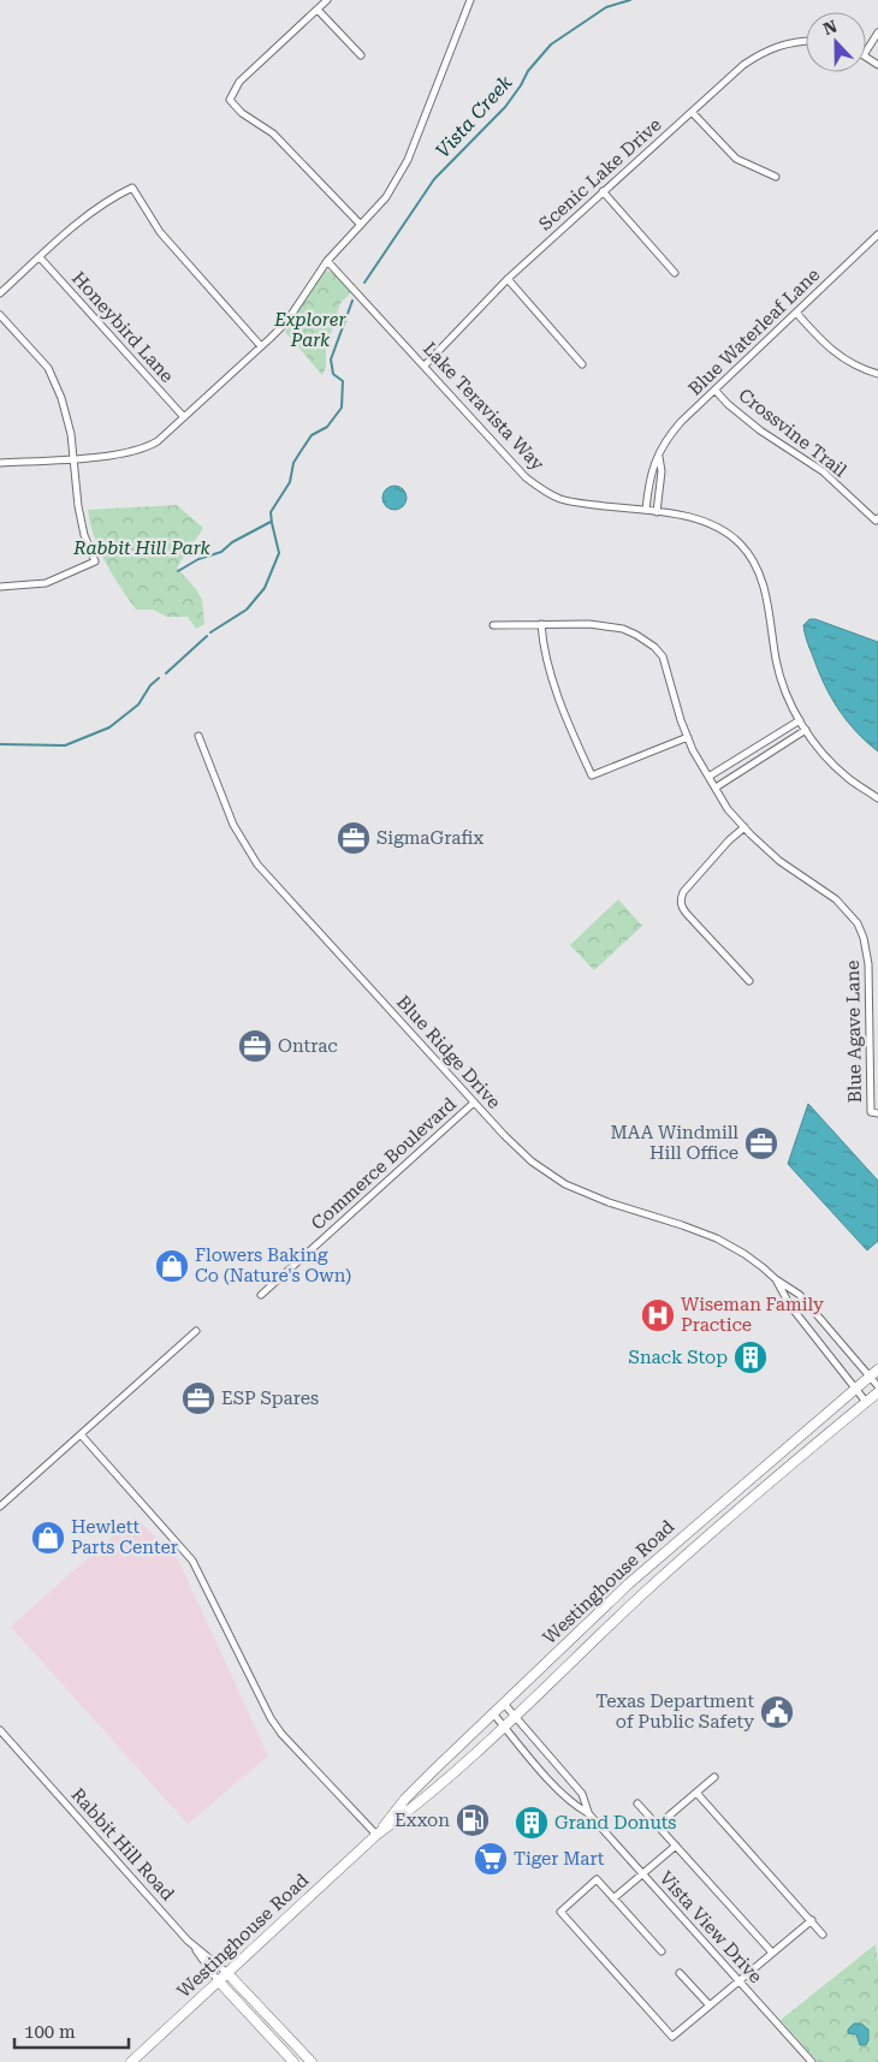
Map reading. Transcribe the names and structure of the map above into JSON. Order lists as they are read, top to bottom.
{
  "streets": {
    "main road": ["Westinghouse Road"],
    "street": [
      "Scenic Lake Drive",
      "Honeybird Lane",
      "Blue Waterleaf Lane",
      "Lake Teravista Way",
      "Crossvine Trail",
      "Blue Agave Lane",
      "Blue Ridge Drive",
      "Commerce Boulevard",
      "Rabbit Hill Road",
      "Vista View Drive"
    ]
  },
  "crossings": [
    ["Scenic Lake Drive", "Lake Teravista Way"],
    ["Blue Waterleaf Lane", "Lake Teravista Way"],
    ["Blue Waterleaf Lane", "Crossvine Trail"],
    ["Blue Ridge Drive", "Commerce Boulevard"],
    ["Blue Ridge Drive", "Westinghouse Road"],
    ["Westinghouse Road", "Rabbit Hill Road"],
    ["Westinghouse Road", "Vista View Drive"]
  ],
  "water": ["Vista Creek"],
  "parks": ["Explorer Park", "Rabbit Hill Park"],
  "places": {
    "office": [
      "SigmaGrafix",
      "Ontrac",
      "MAA Windmill Hill Office",
      "ESP Spares"
    ],
    "shop": ["Flowers Baking Co (Nature's Own)", "Hewlett Parts Center"],
    "hospital": ["Wiseman Family Practice"],
    "building": ["Snack Stop", "Grand Donuts"],
    "public building": ["Texas Department of Public Safety"],
    "fuel station": ["Exxon"],
    "supermarket": ["Tiger Mart"]
  },
  "scale_bar": "100 m",
  "north": "top"
}
